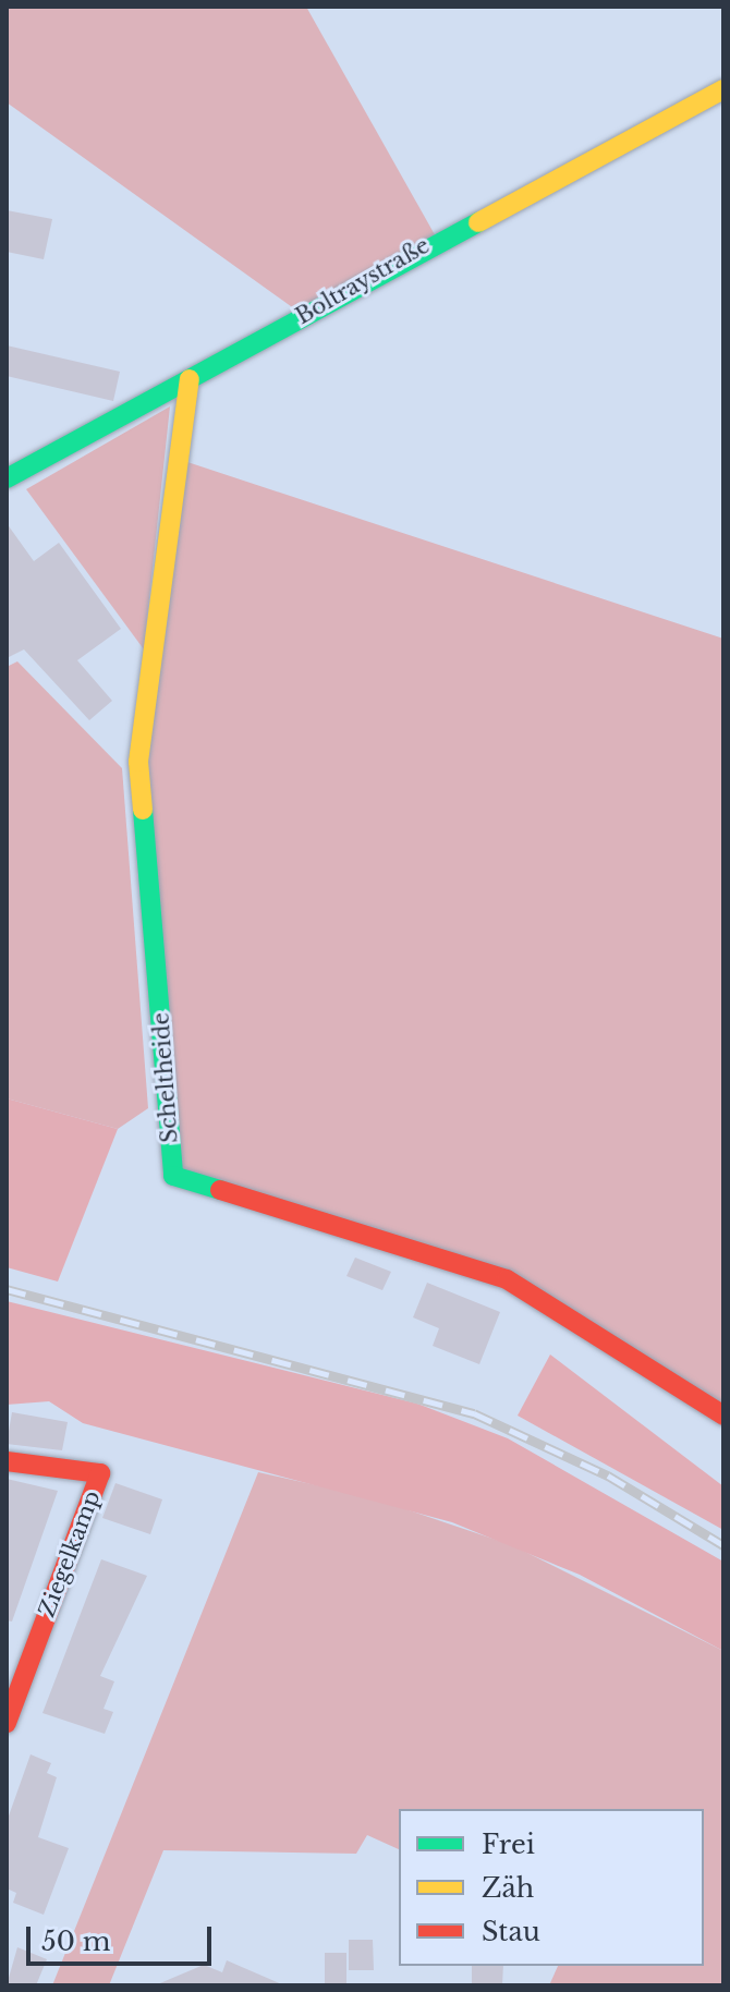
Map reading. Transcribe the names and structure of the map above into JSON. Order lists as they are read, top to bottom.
{
  "streets": {
    "street": ["Boltraystraße", "Scheltheide", "Ziegelkamp"]
  },
  "crossings": [
    ["Boltraystraße", "Scheltheide"]
  ],
  "legend": ["Frei", "Zäh", "Stau"],
  "scale_bar": "50 m"
}
